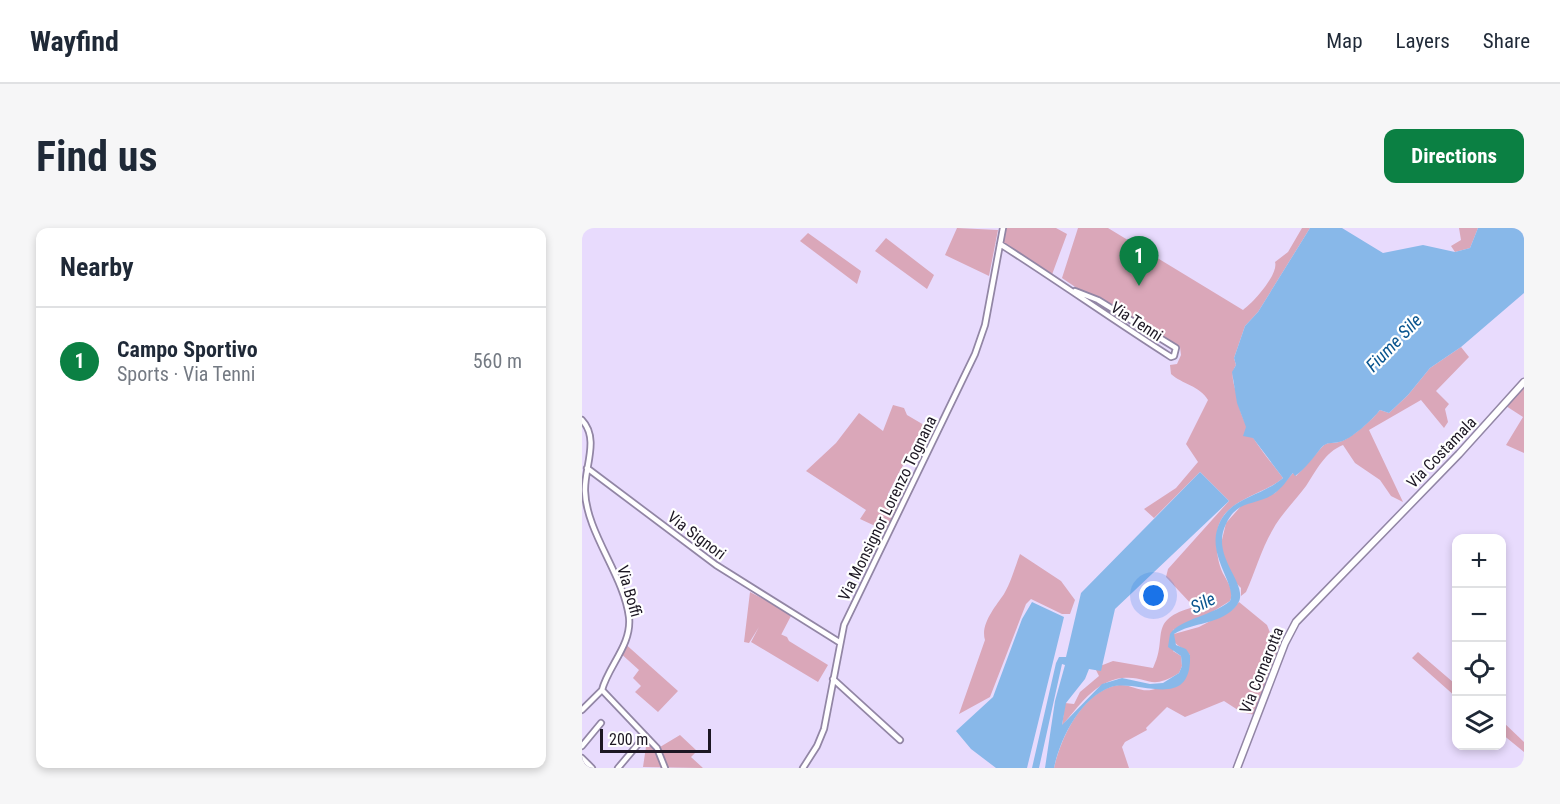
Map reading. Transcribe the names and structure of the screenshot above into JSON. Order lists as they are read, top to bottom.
{
  "streets": {
    "main road": ["Via Costamala", "Via Cornarotta"],
    "street": [
      "Via Tenni",
      "Via Monsignor Lorenzo Tognana",
      "Via Signori",
      "Via Boffi"
    ]
  },
  "crossings": [
    ["Via Tenni", "Via Monsignor Lorenzo Tognana"],
    ["Via Costamala", "Via Cornarotta"],
    ["Via Monsignor Lorenzo Tognana", "Via Signori"],
    ["Via Signori", "Via Boffi"]
  ],
  "water": ["Fiume Sile", "Sile"],
  "scale_bar": "200 m",
  "page": {
    "header": "Wayfind",
    "nav": ["Map", "Layers", "Share"],
    "buttons": "Directions",
    "title": "Find us",
    "heading": "Nearby",
    "pins": "1",
    "list": [
      {
        "mark": "1",
        "name": "Campo Sportivo",
        "note": "Sports · Via Tenni",
        "value": "560 m"
      }
    ],
    "map_buttons": ["+", "−"],
    "scale": "200 m"
  }
}
